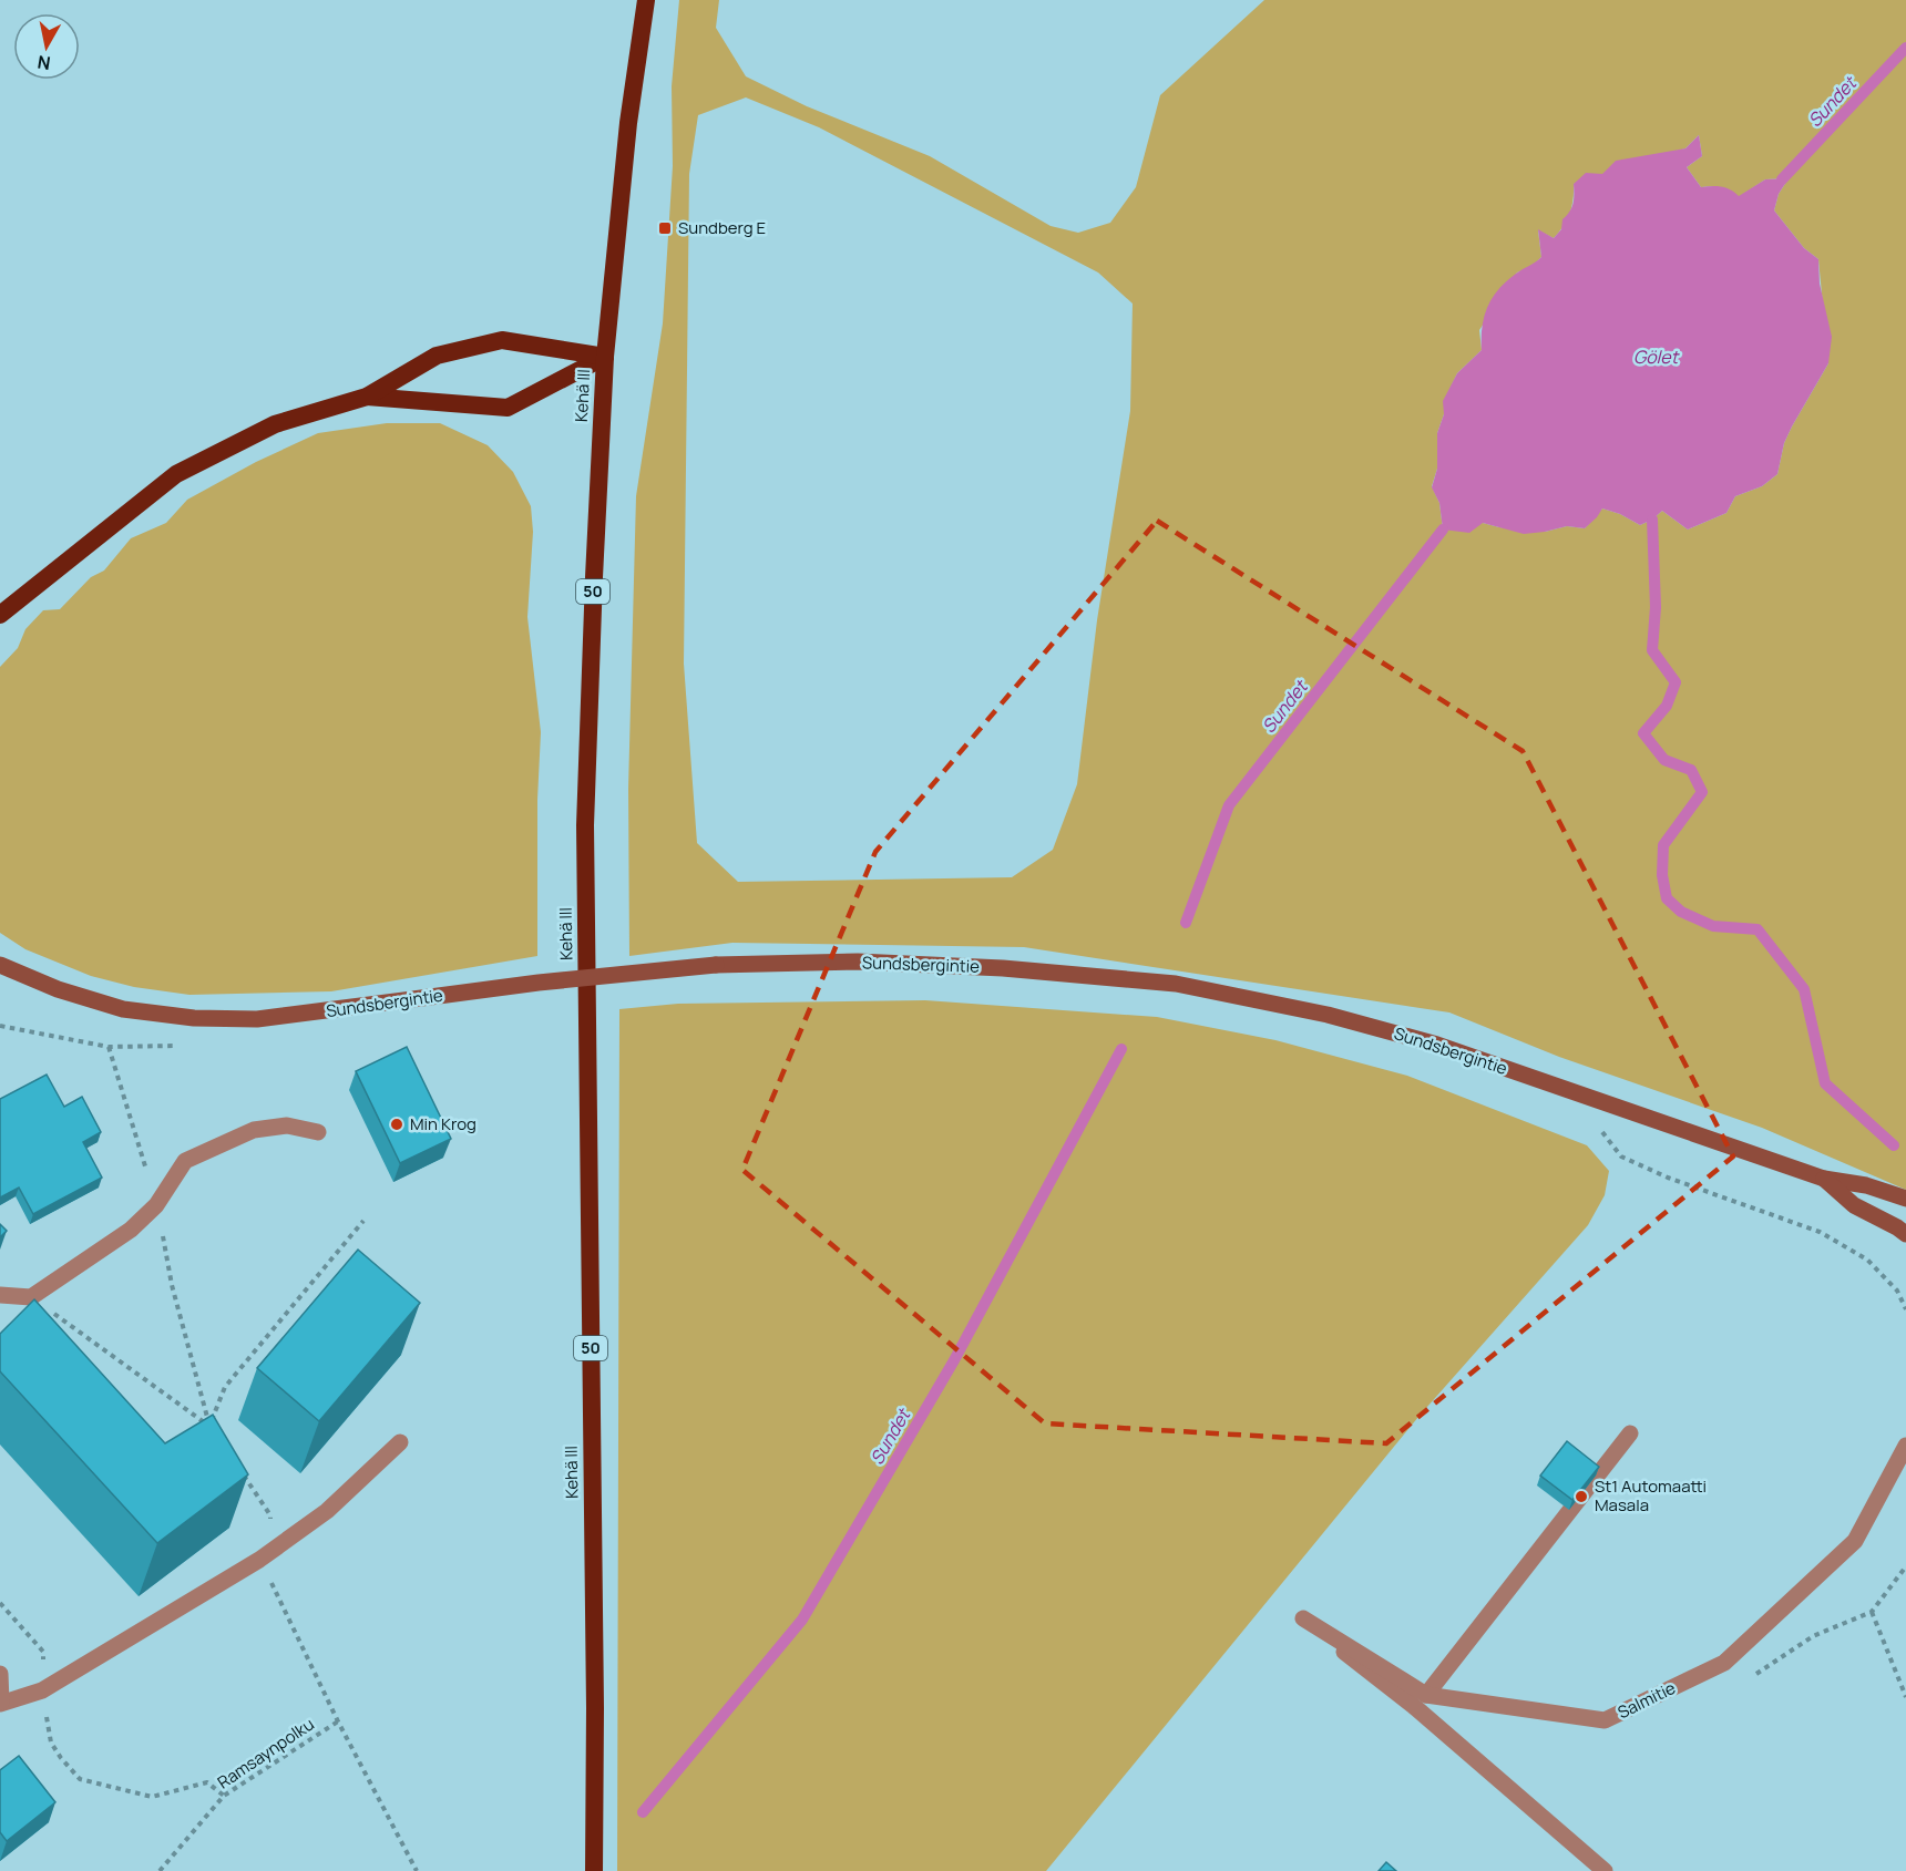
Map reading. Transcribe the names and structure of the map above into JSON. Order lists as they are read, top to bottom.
{
  "streets": {
    "highway": ["Kehä III", "50"],
    "main road": ["Sundsbergintie"],
    "street": ["Salmitie"],
    "path": ["Ramsaynpolku"]
  },
  "water": ["Sundet", "Gölet"],
  "places": {
    "transit": ["Sundberg E"],
    "other": ["Min Krog", "St1 Automaatti Masala"]
  },
  "north": "bottom"
}
